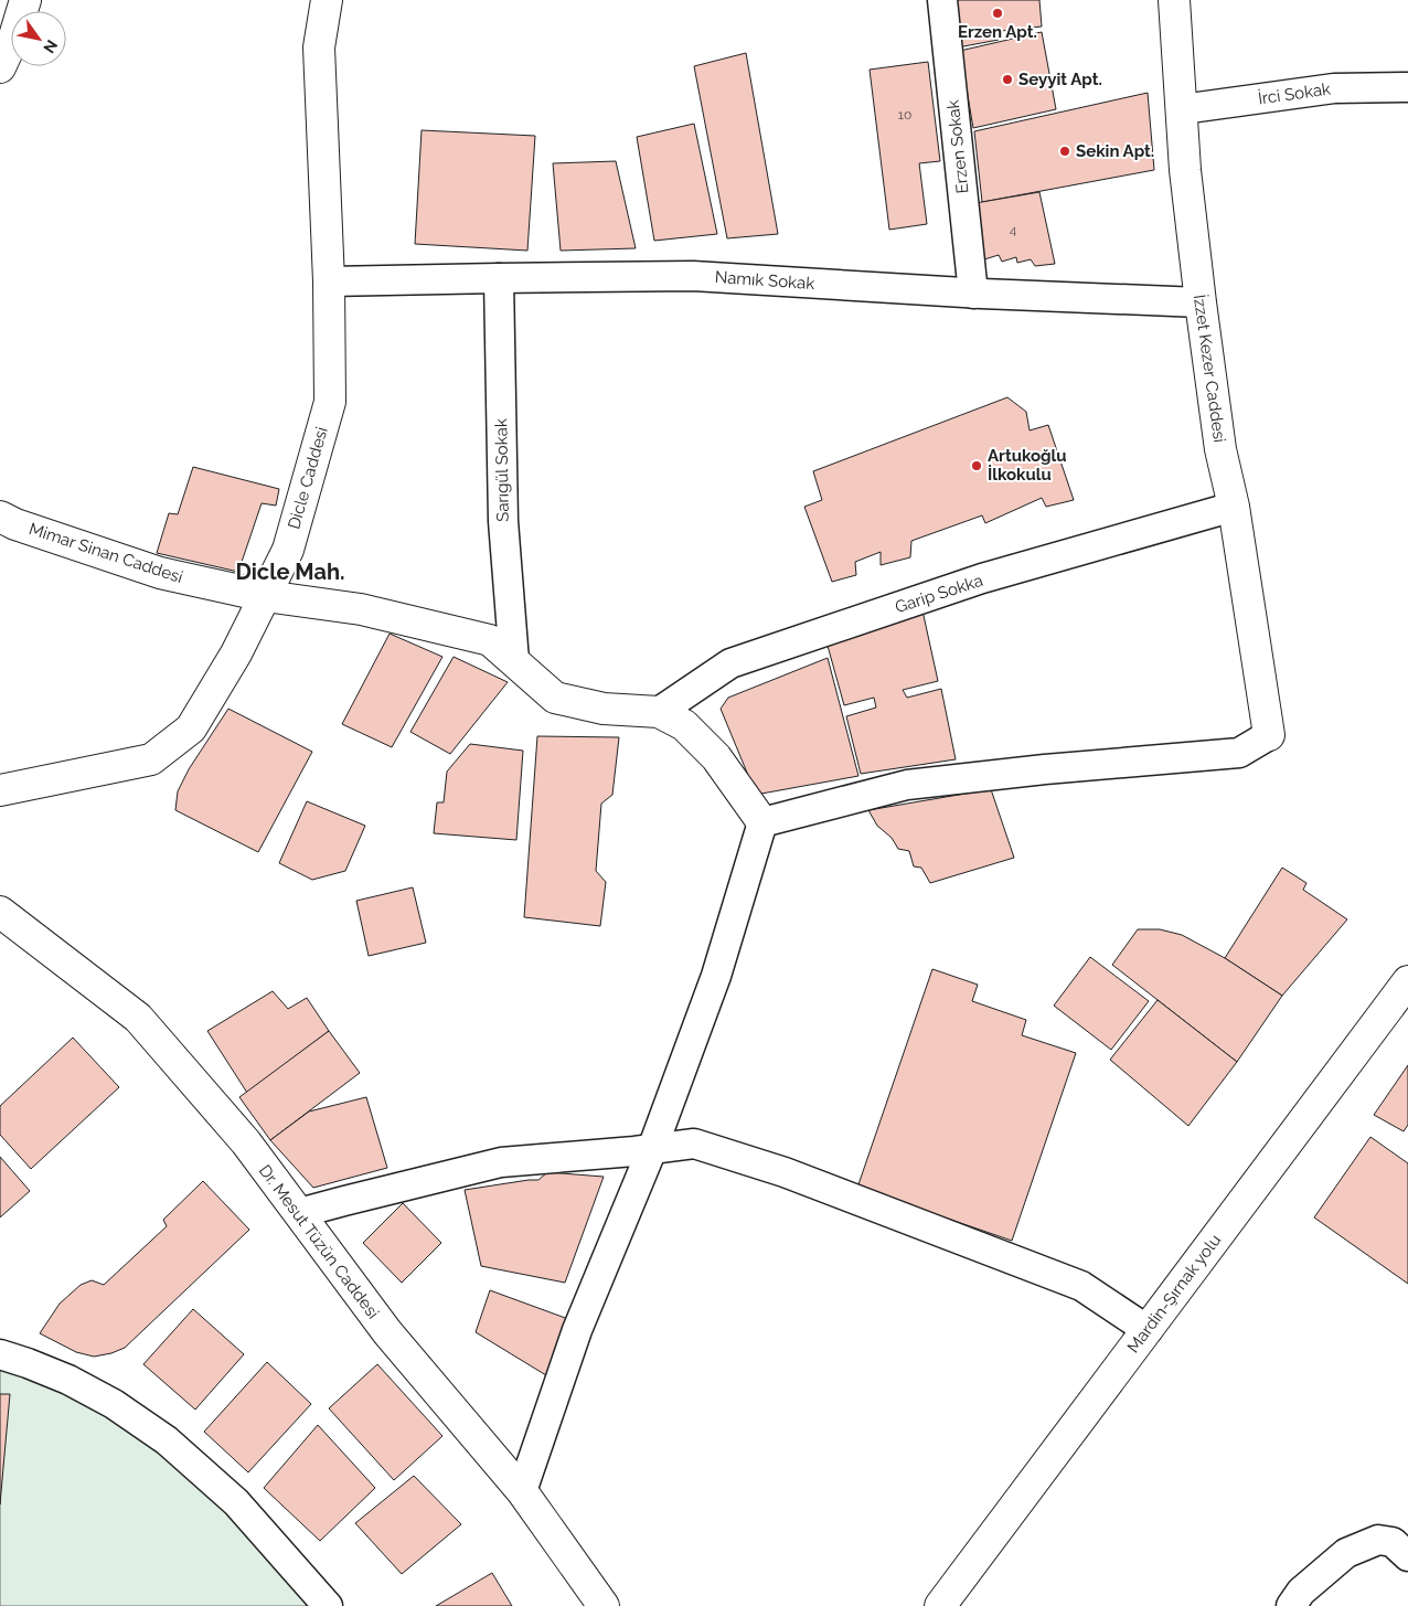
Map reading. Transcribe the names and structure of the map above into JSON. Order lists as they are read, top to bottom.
{
  "streets": {
    "street": [
      "İrci Sokak",
      "Erzen Sokak",
      "Namık Sokak",
      "İzzet Kezer Caddesi",
      "Sarıgül Sokak",
      "Dicle Caddesi",
      "Mimar Sinan Caddesi",
      "Garip Sokka",
      "Dr. Mesut Tüzün Caddesi",
      "Mardin-Şırnak yolu"
    ]
  },
  "crossings": [
    ["İrci Sokak", "İzzet Kezer Caddesi"],
    ["Erzen Sokak", "Namık Sokak"],
    ["Namık Sokak", "İzzet Kezer Caddesi"],
    ["Namık Sokak", "Sarıgül Sokak"],
    ["Namık Sokak", "Dicle Caddesi"],
    ["İzzet Kezer Caddesi", "Garip Sokka"],
    ["Sarıgül Sokak", "Mimar Sinan Caddesi"],
    ["Dicle Caddesi", "Mimar Sinan Caddesi"],
    ["Mimar Sinan Caddesi", "Garip Sokka"]
  ],
  "districts": ["Dicle Mah."],
  "places": [
    "Erzen Apt.",
    "Seyyit Apt.",
    "Sekin Apt.",
    "Artukoğlu İlkokulu"
  ],
  "house_numbers": ["10", "4"],
  "north": "bottom right"
}
